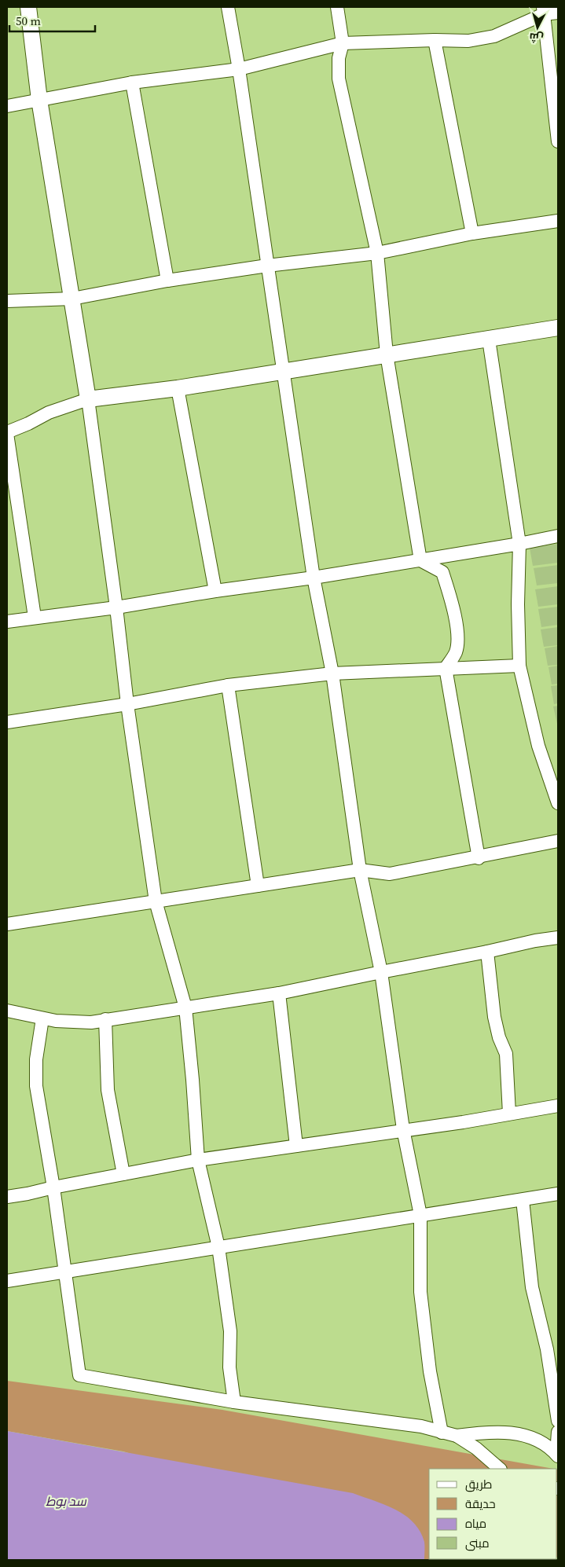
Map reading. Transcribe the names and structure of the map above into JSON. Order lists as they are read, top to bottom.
{
  "water": ["سد بوط"],
  "legend": [
    "طريق",
    "حديقة",
    "مياه",
    "مبنى"
  ],
  "scale_bar": "50 m",
  "north": "bottom"
}
